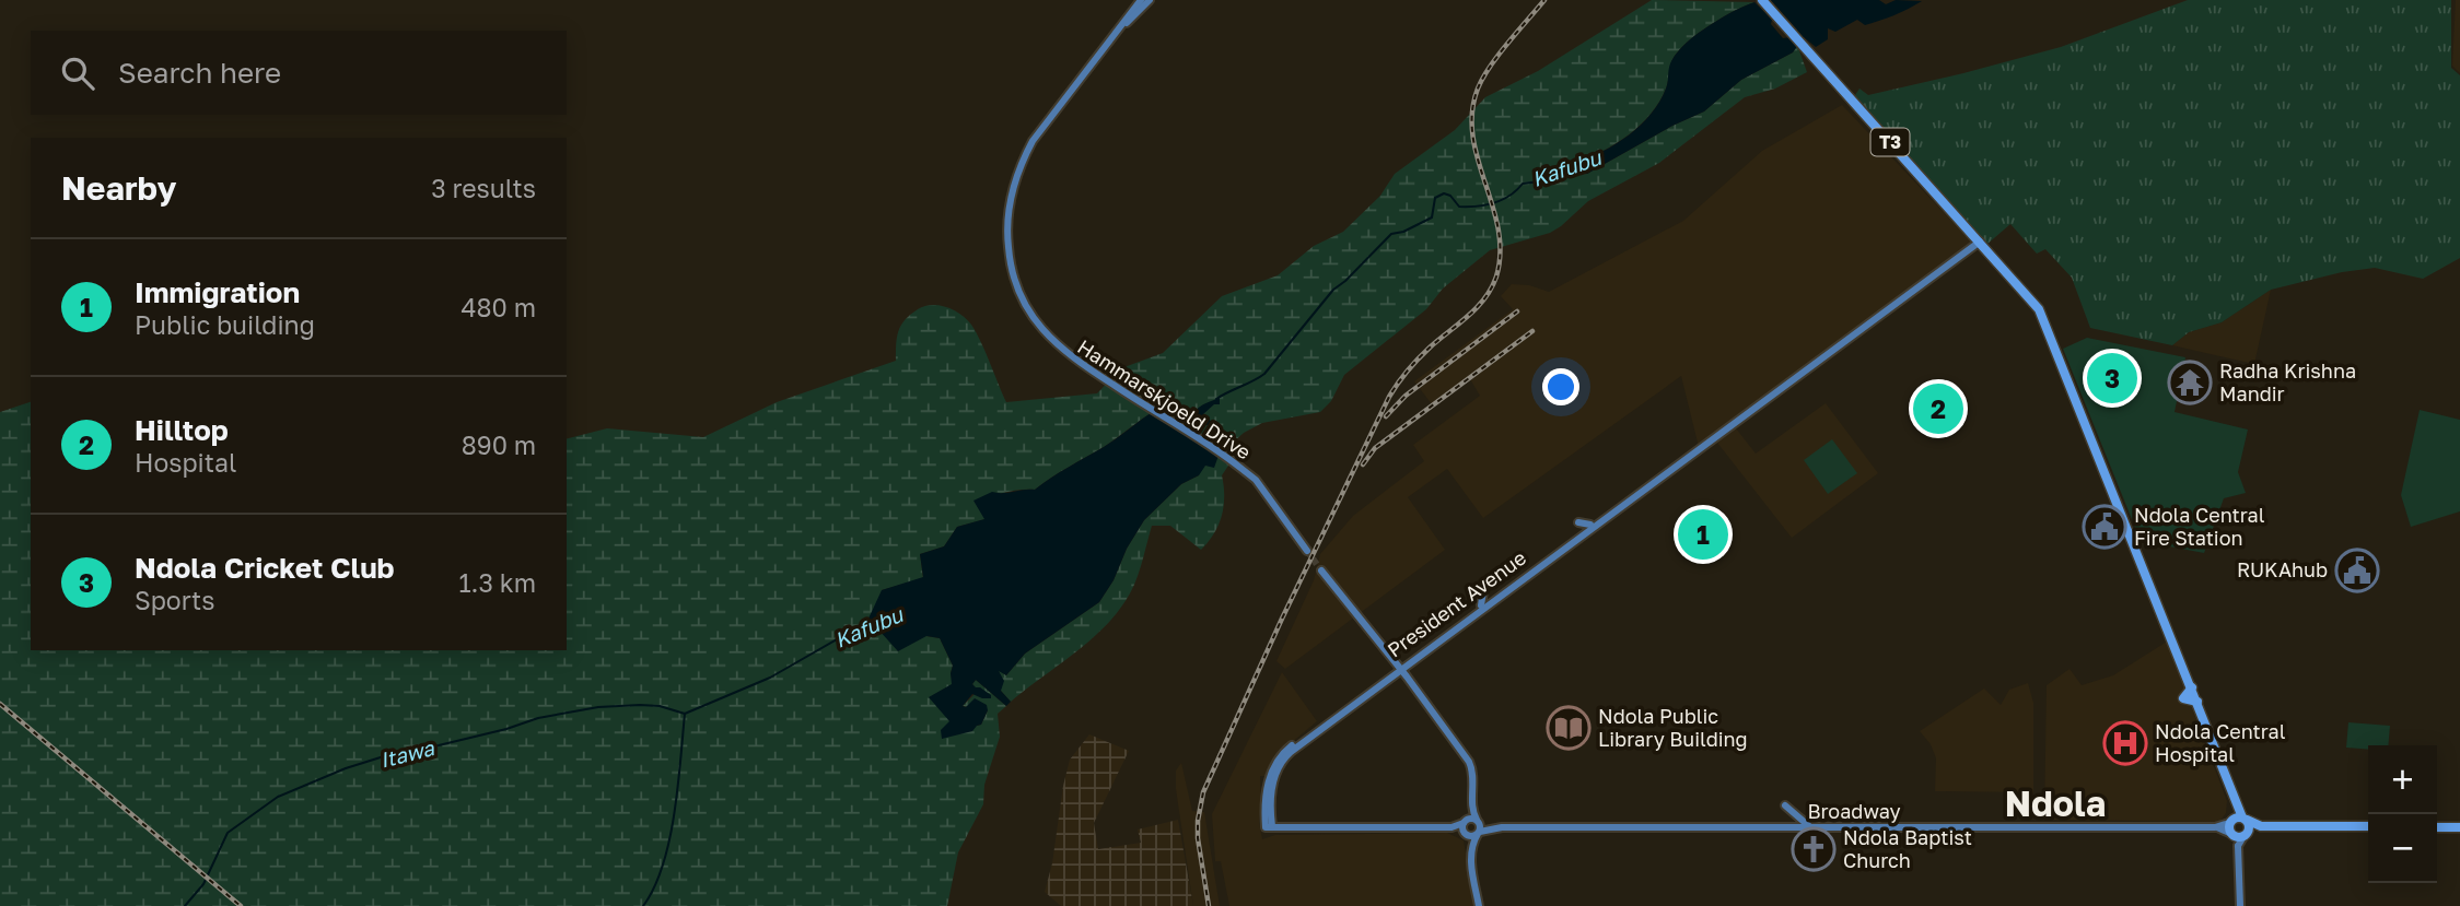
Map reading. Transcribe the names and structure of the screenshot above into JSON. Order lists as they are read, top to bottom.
{
  "streets": {
    "highway": ["T3"],
    "main road": ["Hammarskjoeld Drive", "President Avenue", "Broadway"]
  },
  "crossings": [
    ["T3", "President Avenue"]
  ],
  "districts": ["Ndola"],
  "water": ["Kafubu", "Itawa"],
  "places": {
    "temple": ["Radha Krishna Mandir"],
    "public building": ["Ndola Central Fire Station", "RUKAhub"],
    "library": ["Ndola Public Library Building"],
    "hospital": ["Ndola Central Hospital"],
    "church": ["Ndola Baptist Church"]
  },
  "page": {
    "search": "Search here",
    "heading": ["Nearby", "3 results"],
    "list": [
      {
        "mark": "1",
        "name": "Immigration",
        "note": "Public building",
        "value": "480 m"
      },
      {
        "mark": "2",
        "name": "Hilltop",
        "note": "Hospital",
        "value": "890 m"
      },
      {
        "mark": "3",
        "name": "Ndola Cricket Club",
        "note": "Sports",
        "value": "1.3 km"
      }
    ],
    "pins": ["3", "2", "1"],
    "map_buttons": ["+", "−"]
  }
}
